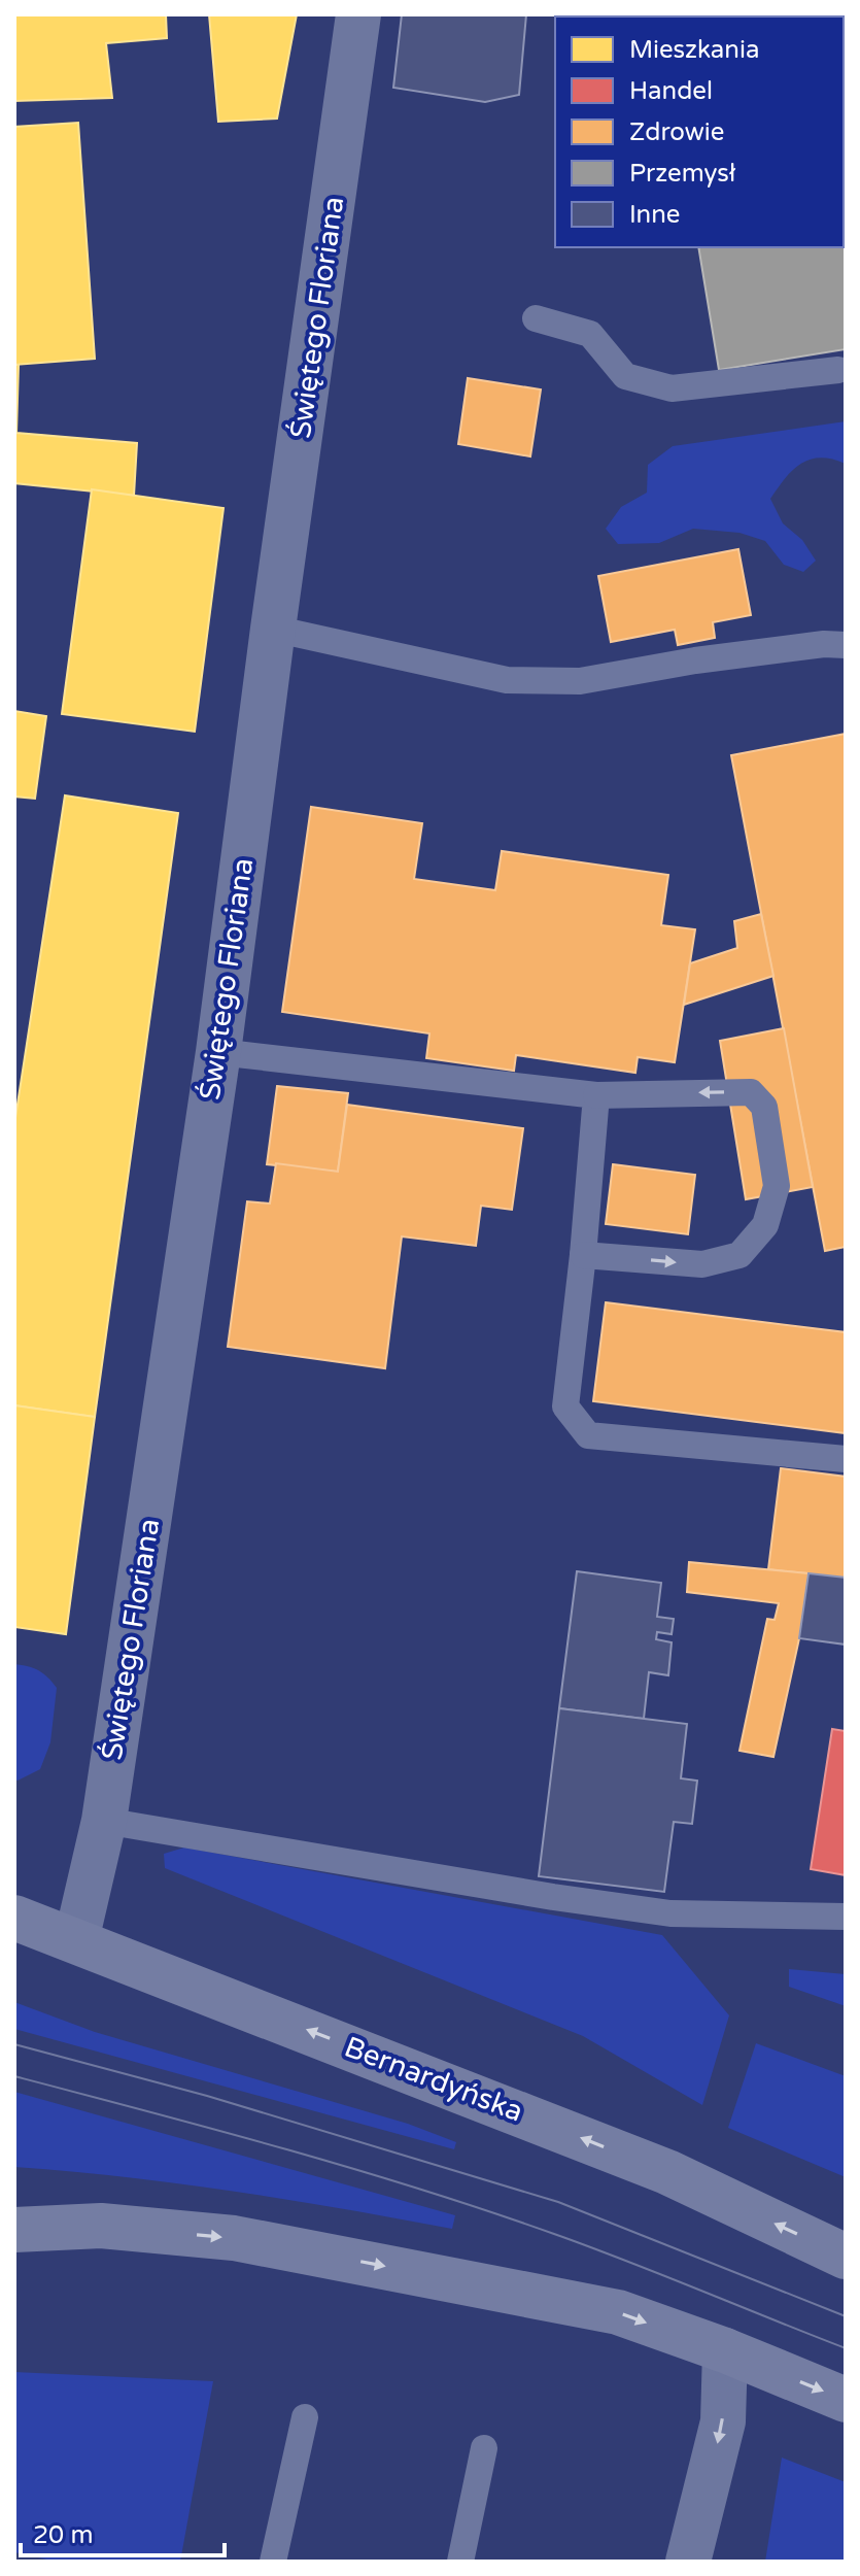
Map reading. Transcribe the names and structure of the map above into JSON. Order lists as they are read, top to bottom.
{
  "streets": {
    "main road": ["Bernardyńska"],
    "street": ["Świętego Floriana"]
  },
  "crossings": [
    ["Świętego Floriana", "Bernardyńska"]
  ],
  "legend": [
    "Mieszkania",
    "Handel",
    "Zdrowie",
    "Przemysł",
    "Inne"
  ],
  "scale_bar": "20 m"
}
